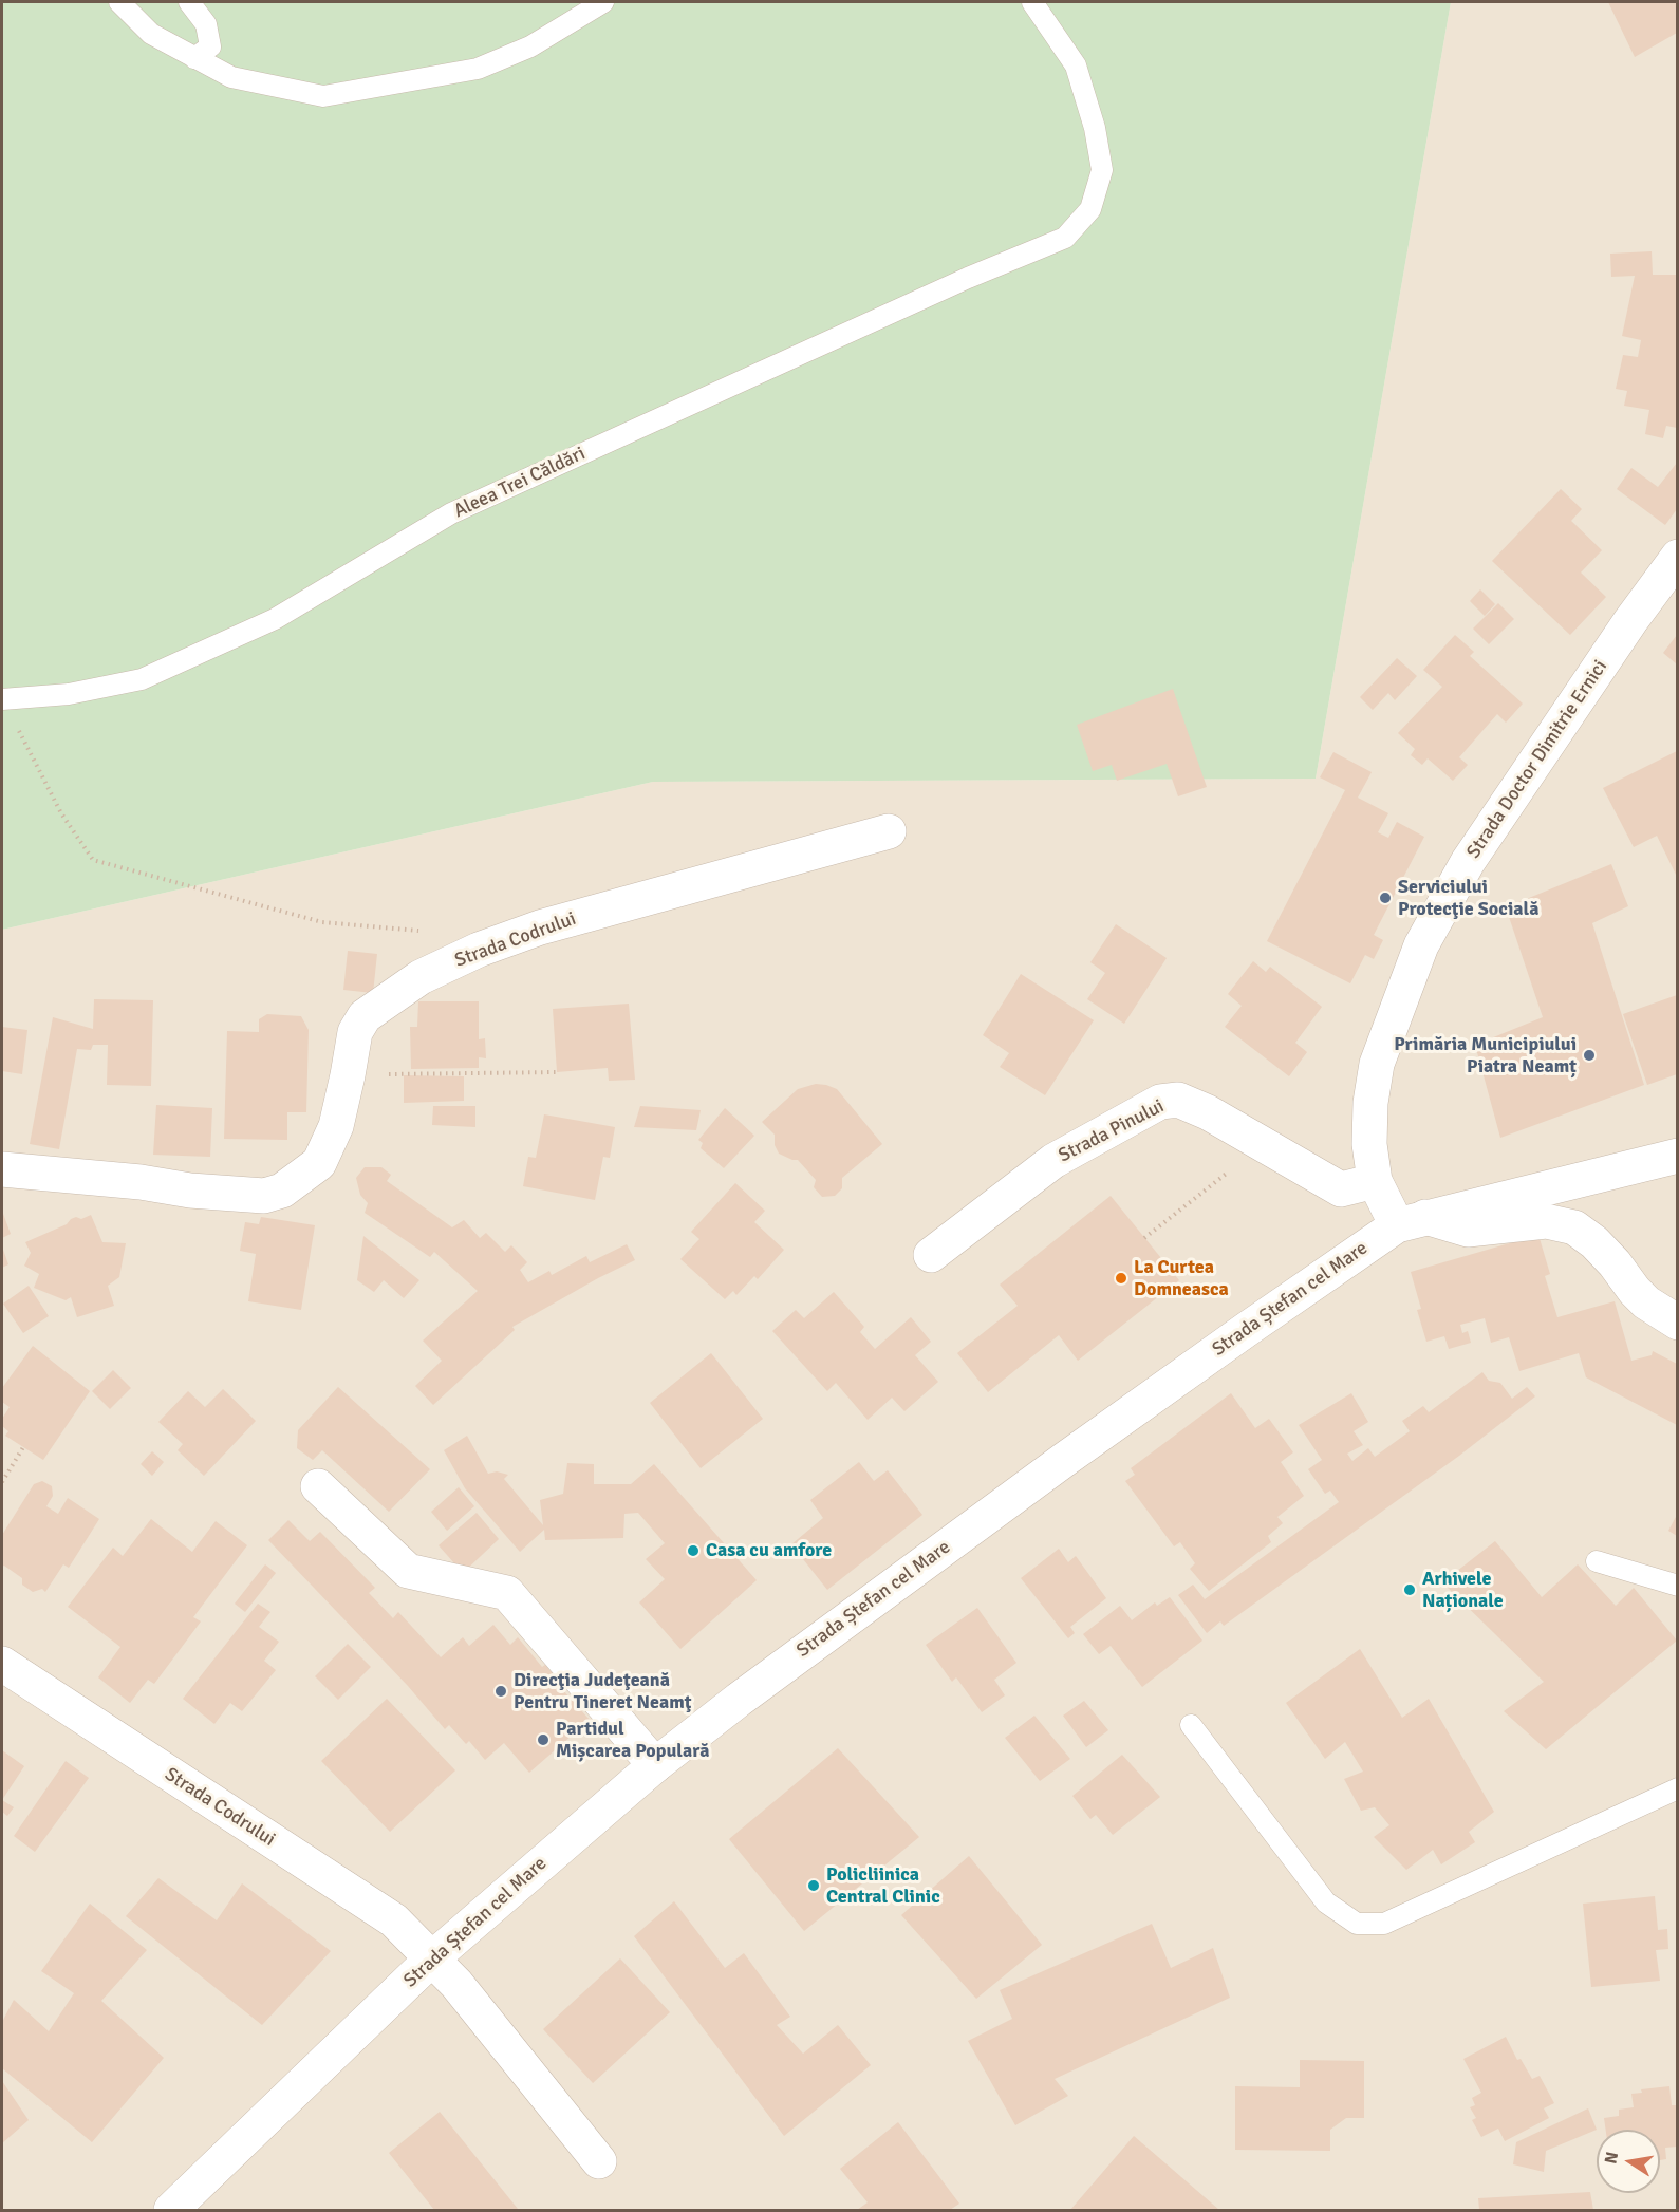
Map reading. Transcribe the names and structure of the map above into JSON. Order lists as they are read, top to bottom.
{
  "streets": {
    "street": [
      "Strada Doctor Dimitrie Ernici",
      "Strada Codrului",
      "Strada Pinului",
      "Strada Ștefan cel Mare"
    ],
    "lane": ["Aleea Trei Căldări"]
  },
  "crossings": [
    ["Strada Doctor Dimitrie Ernici", "Strada Pinului"],
    ["Strada Doctor Dimitrie Ernici", "Strada Ștefan cel Mare"],
    ["Strada Codrului", "Strada Ștefan cel Mare"]
  ],
  "places": [
    "Serviciului Protecţie Socială",
    "Primăria Municipiului Piatra Neamț",
    "La Curtea Domneasca",
    "Casa cu amfore",
    "Arhivele Naționale",
    "Direcţia Judeţeană Pentru Tineret Neamţ",
    "Partidul Mișcarea Populară",
    "Policliinica Central Clinic"
  ],
  "north": "left"
}
